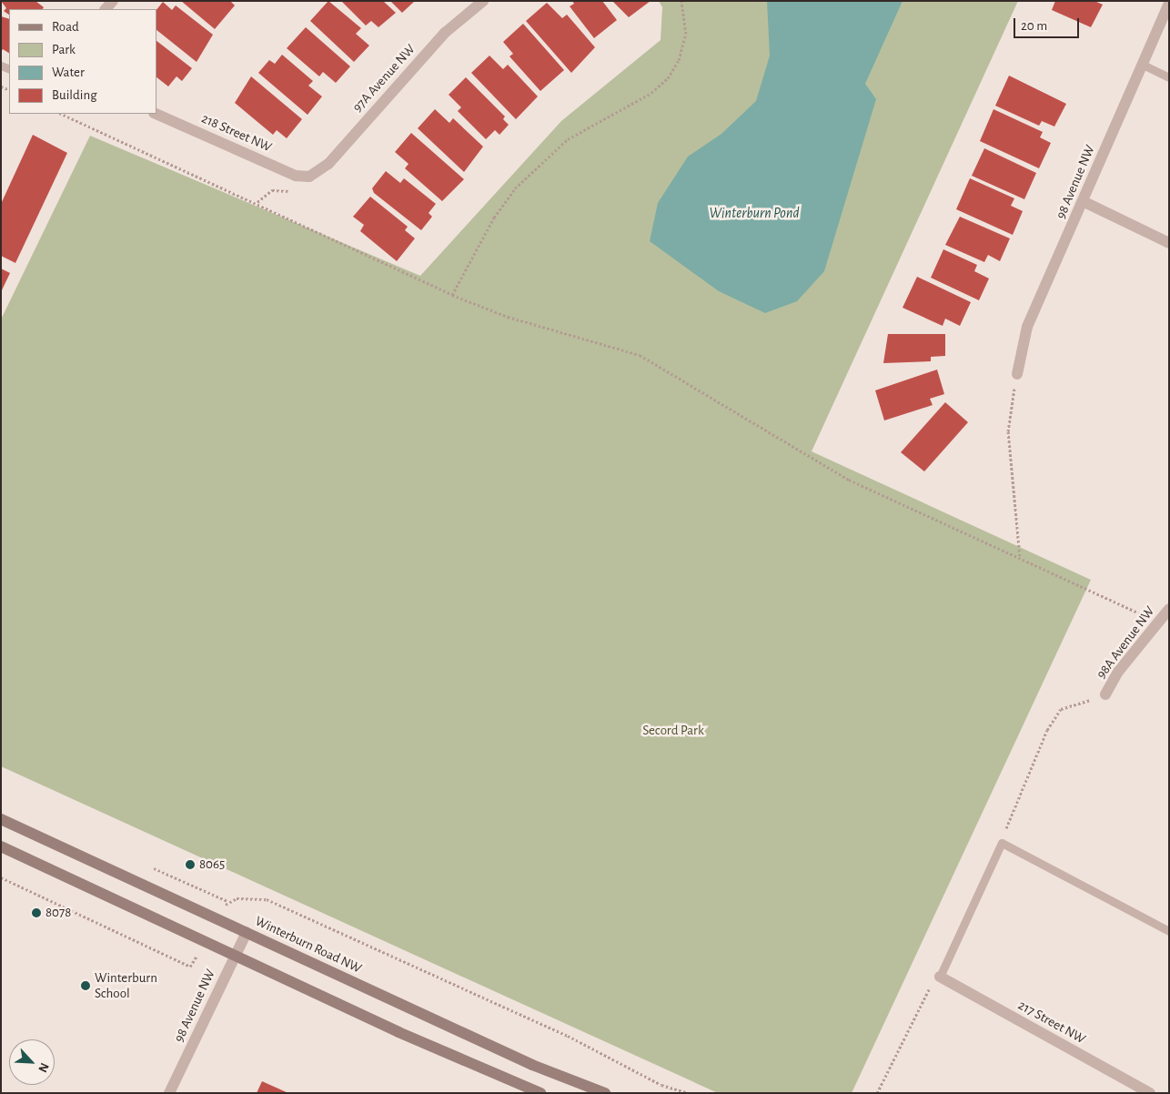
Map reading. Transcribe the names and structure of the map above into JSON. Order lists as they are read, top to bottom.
{
  "streets": {
    "main road": ["Winterburn Road NW"],
    "street": [
      "97A Avenue NW",
      "218 Street NW",
      "98 Avenue NW",
      "98A Avenue NW",
      "217 Street NW"
    ]
  },
  "crossings": [
    ["97A Avenue NW", "218 Street NW"],
    ["98 Avenue NW", "Winterburn Road NW"]
  ],
  "water": ["Winterburn Pond"],
  "parks": ["Secord Park"],
  "places": ["8065", "8078", "Winterburn School"],
  "legend": [
    "Road",
    "Park",
    "Water",
    "Building"
  ],
  "scale_bar": "20 m",
  "north": "bottom right"
}
